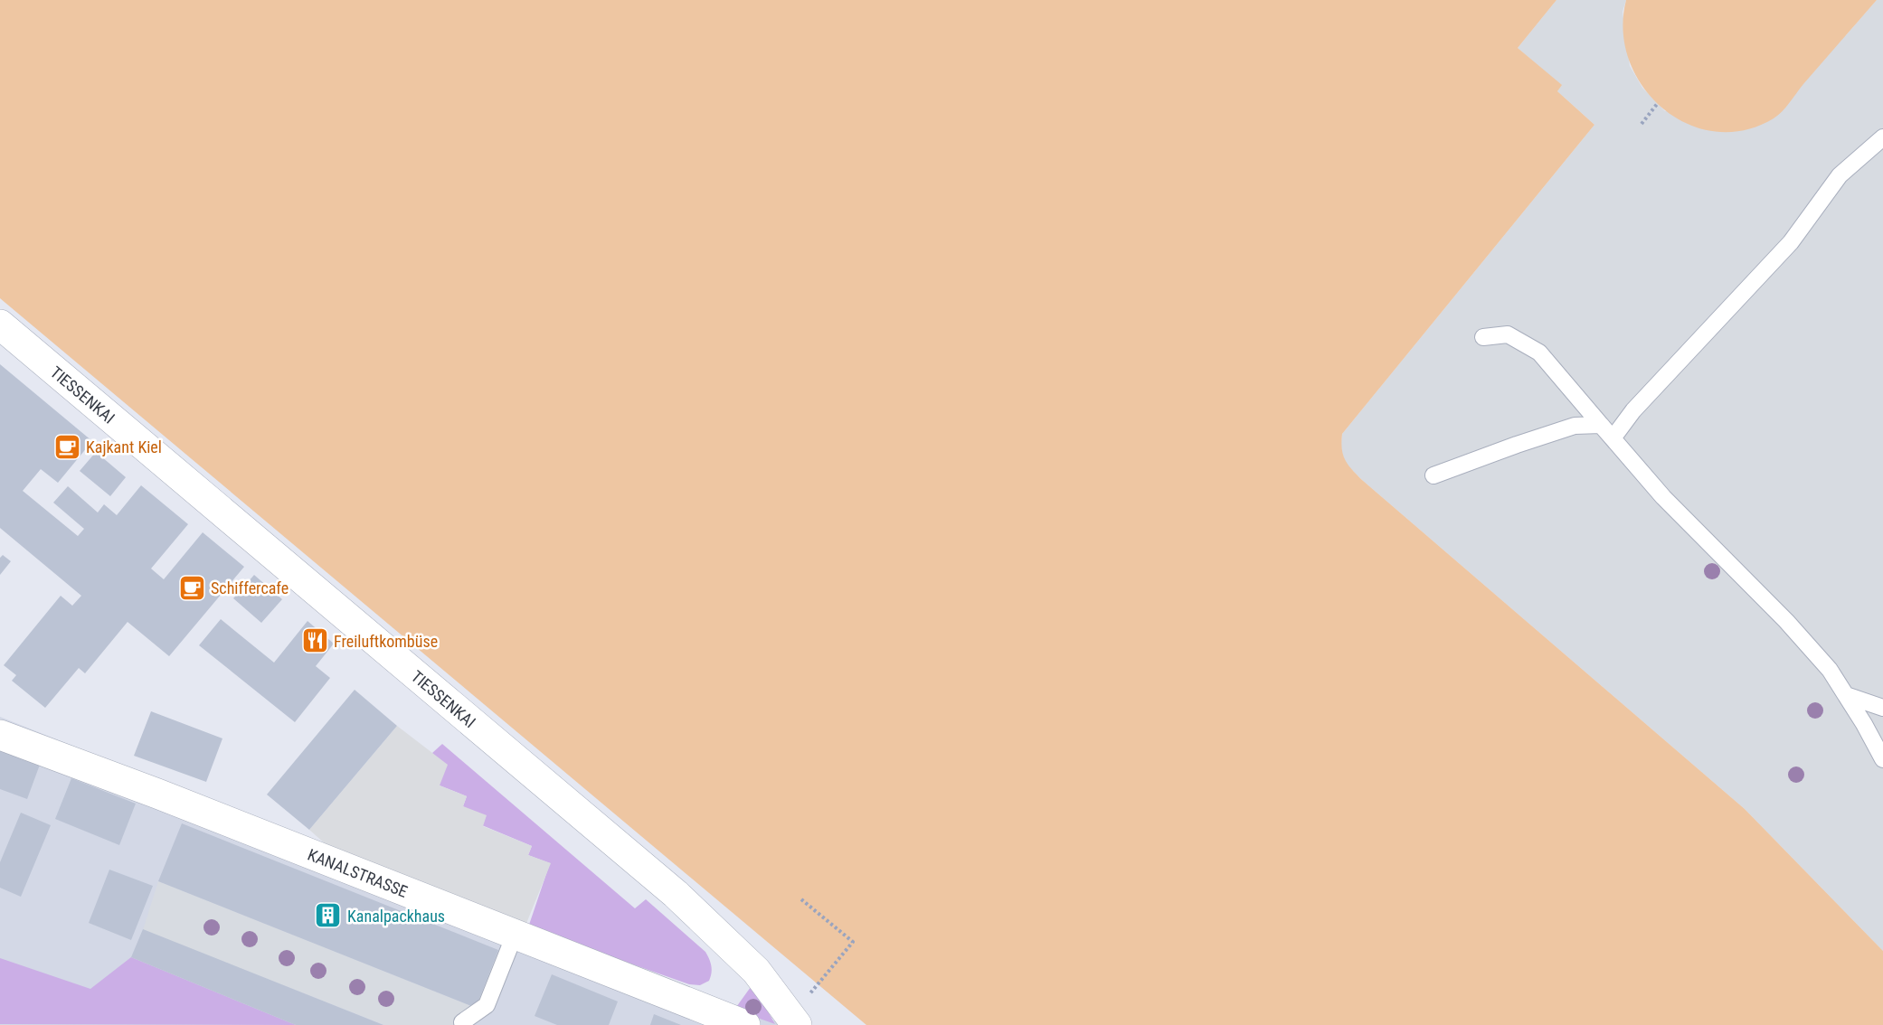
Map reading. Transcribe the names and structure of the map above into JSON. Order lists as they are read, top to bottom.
{
  "streets": {
    "street": ["TIESSENKAI", "KANALSTRASSE"]
  },
  "places": {
    "cafe": ["Kajkant Kiel", "Schiffercafe"],
    "restaurant": ["Freiluftkombüse"],
    "building": ["Kanalpackhaus"]
  }
}
